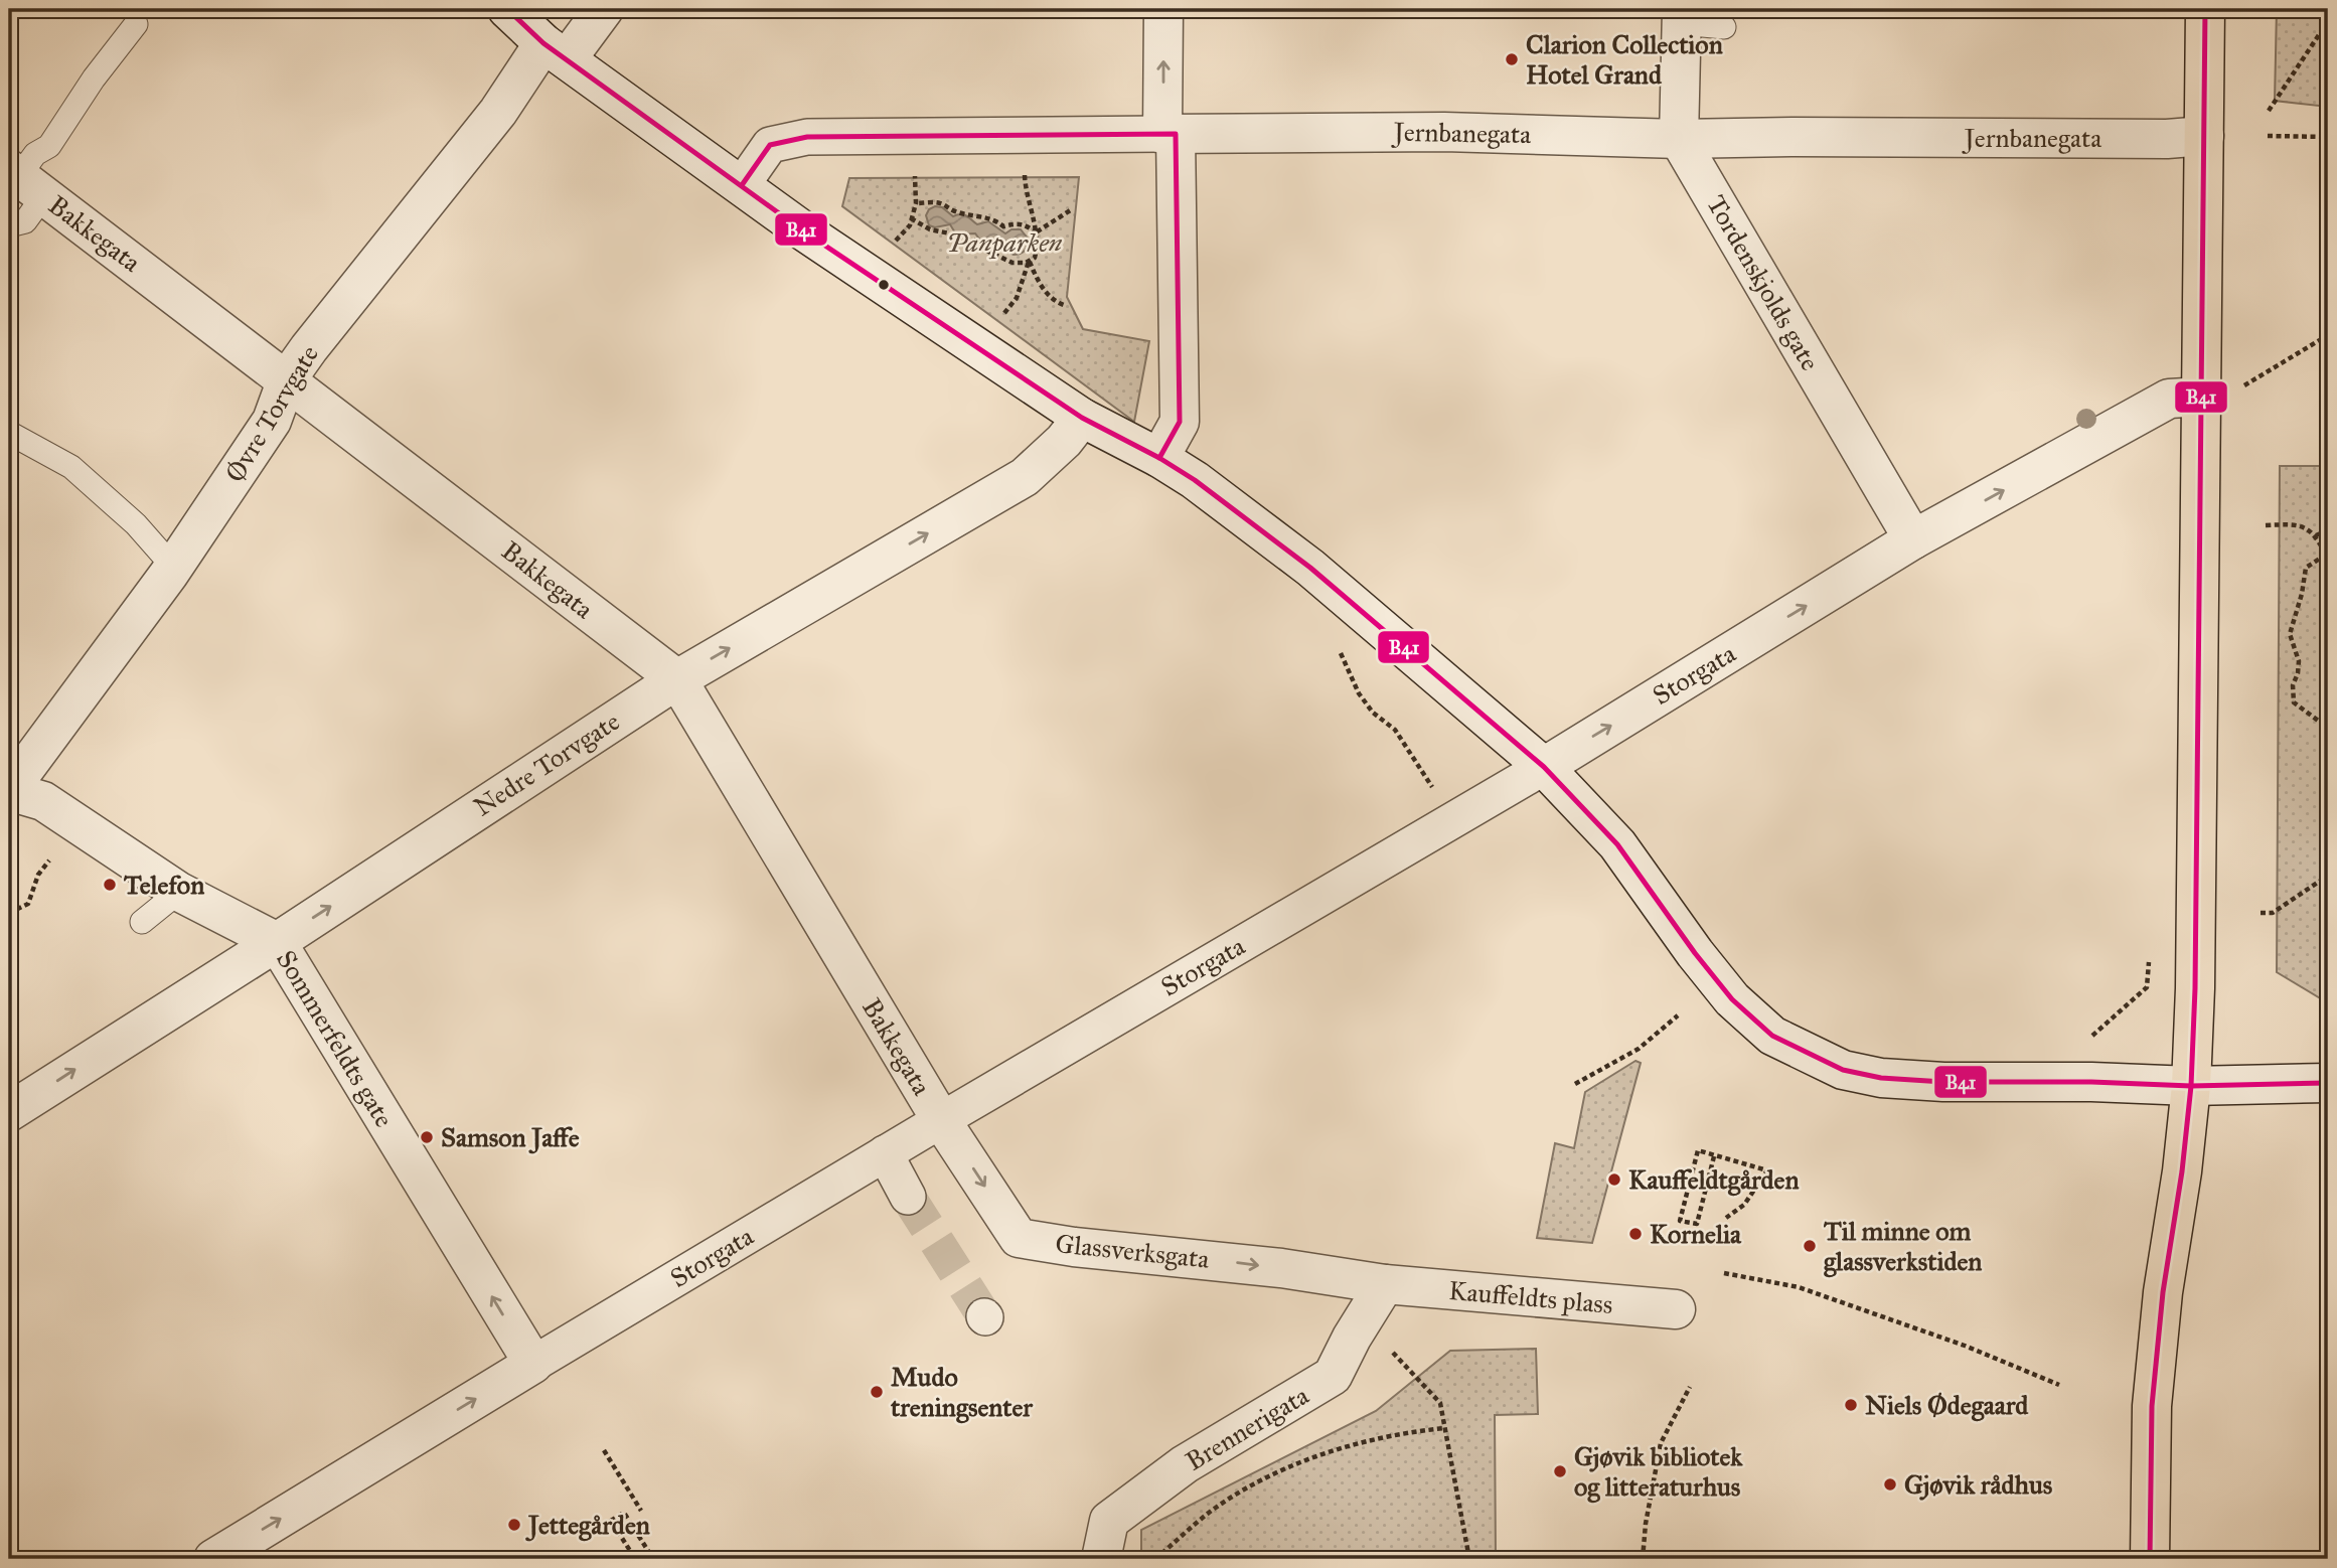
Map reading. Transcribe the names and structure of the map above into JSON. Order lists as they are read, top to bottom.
{
  "streets": {
    "street": [
      "Jernbanegata",
      "Bakkegata",
      "Tordenskjolds gate",
      "Øvre Torvgate",
      "Storgata",
      "Nedre Torvgate",
      "Sommerfeldts gate",
      "Glassverksgata",
      "Kauffeldts plass",
      "Brennerigata"
    ]
  },
  "crossings": [
    ["Jernbanegata", "Tordenskjolds gate"],
    ["Bakkegata", "Øvre Torvgate"],
    ["Bakkegata", "Storgata"],
    ["Bakkegata", "Nedre Torvgate"],
    ["Bakkegata", "Glassverksgata"],
    ["Tordenskjolds gate", "Storgata"],
    ["Øvre Torvgate", "Sommerfeldts gate"],
    ["Storgata", "Sommerfeldts gate"],
    ["Storgata", "Glassverksgata"],
    ["Nedre Torvgate", "Sommerfeldts gate"],
    ["Glassverksgata", "Kauffeldts plass"],
    ["Glassverksgata", "Brennerigata"],
    ["Kauffeldts plass", "Brennerigata"]
  ],
  "one_way": [
    "Storgata",
    "Nedre Torvgate",
    "Sommerfeldts gate",
    "Glassverksgata"
  ],
  "parks": ["Panparken"],
  "places": [
    "Clarion Collection Hotel Grand",
    "Telefon",
    "Samson Jaffe",
    "Kauffeldtgården",
    "Kornelia",
    "Til minne om glassverkstiden",
    "Mudo treningsenter",
    "Niels Ødegaard",
    "Gjøvik bibliotek og litteraturhus",
    "Gjøvik rådhus",
    "Jettegården"
  ],
  "lines": ["transit line B41"]
}
